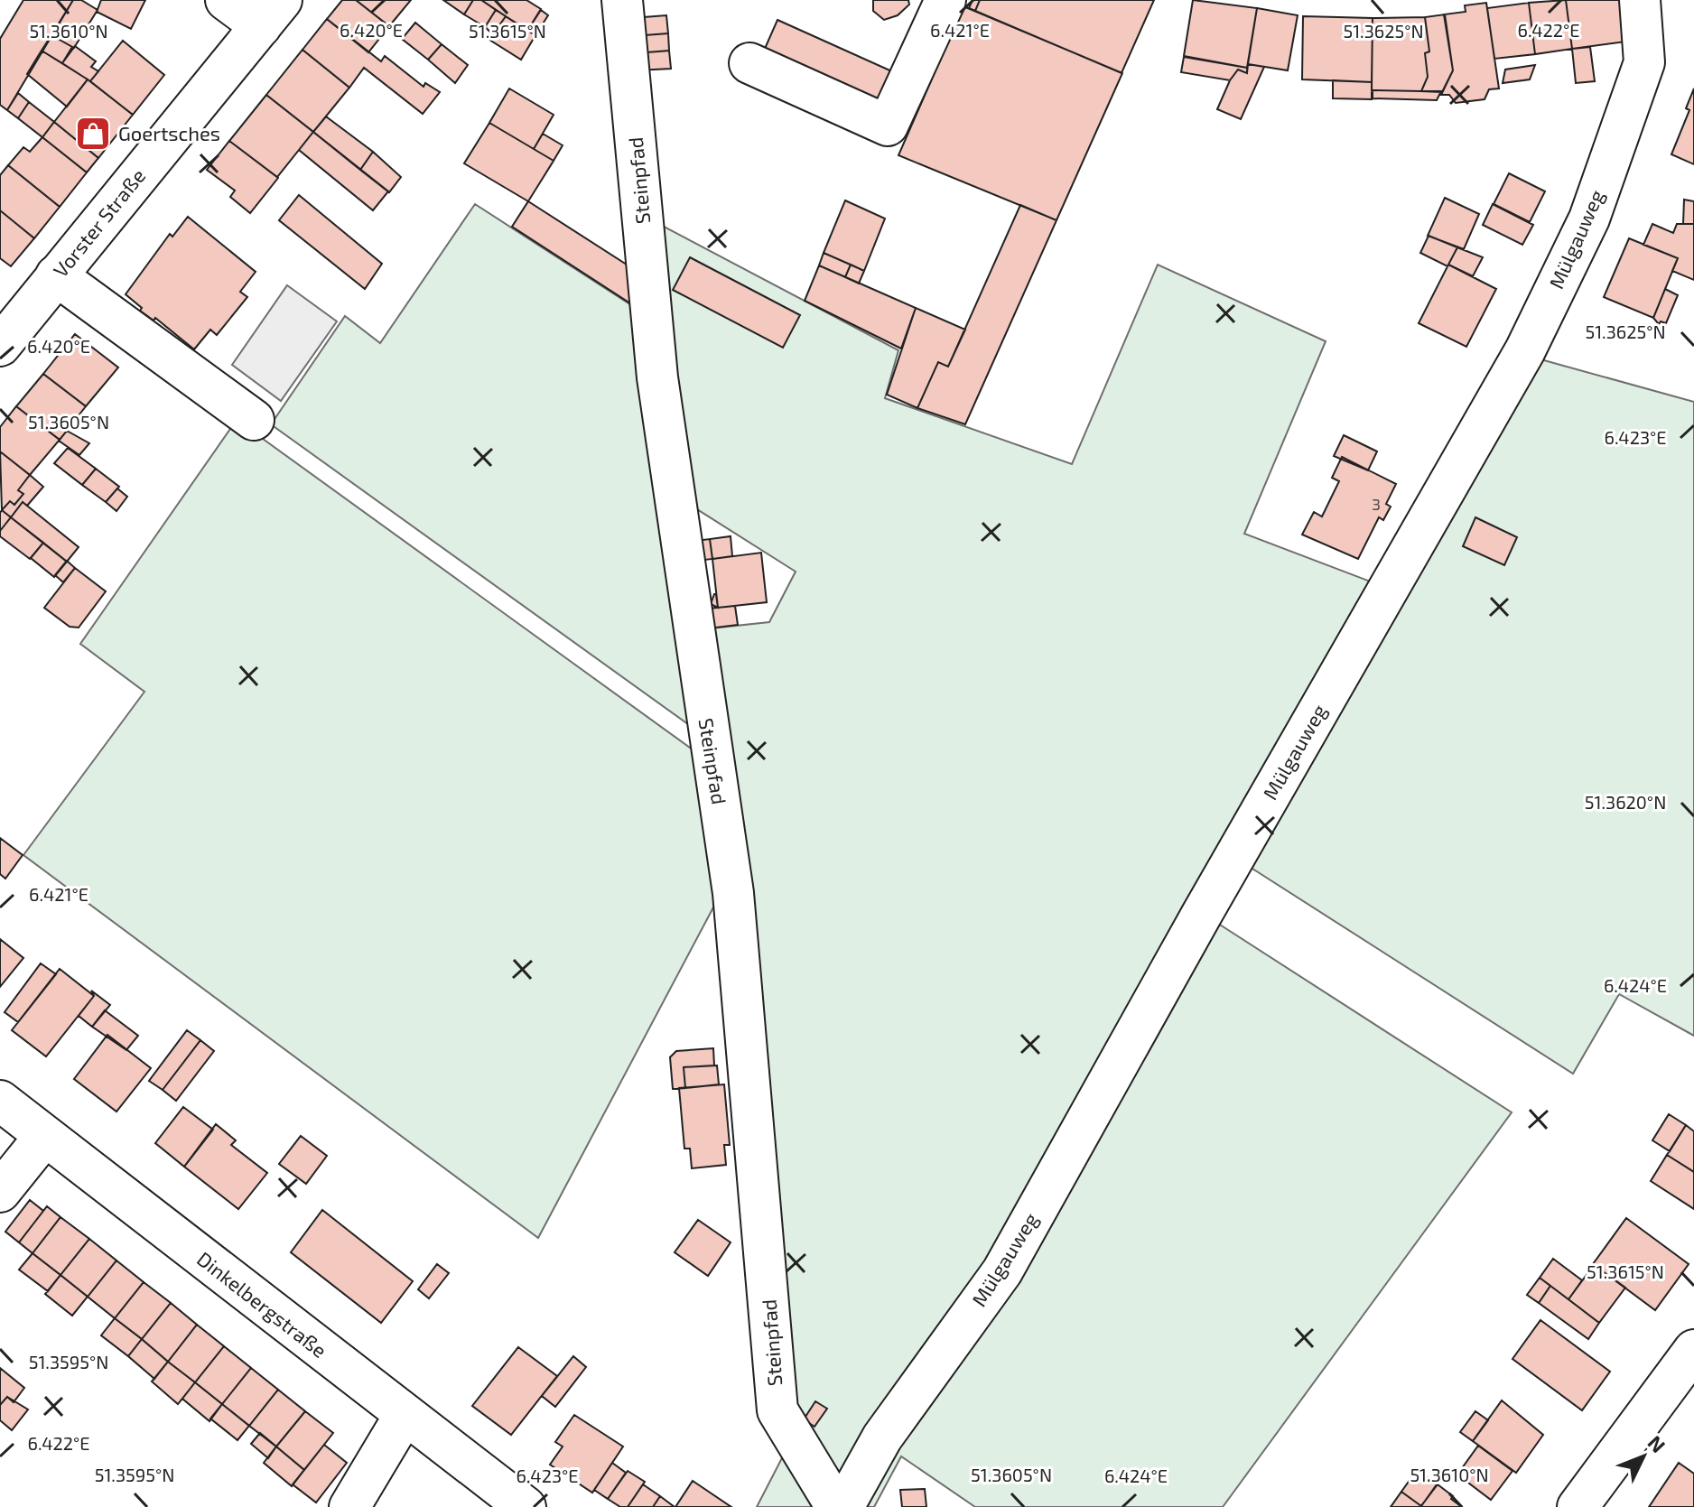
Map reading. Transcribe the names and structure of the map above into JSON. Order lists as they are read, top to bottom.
{
  "streets": {
    "street": [
      "Steinpfad",
      "Vorster Straße",
      "Mülgauweg",
      "Dinkelbergstraße"
    ]
  },
  "places": {
    "shop": ["Goertsches"]
  },
  "house_numbers": ["3"],
  "north": "top right",
  "coordinates": [
    "6.420°E",
    "6.421°E",
    "6.422°E",
    "51.3610°N",
    "51.3615°N",
    "51.3625°N",
    "51.3605°N",
    "6.423°E",
    "51.3620°N",
    "6.424°E",
    "51.3595°N"
  ]
}
